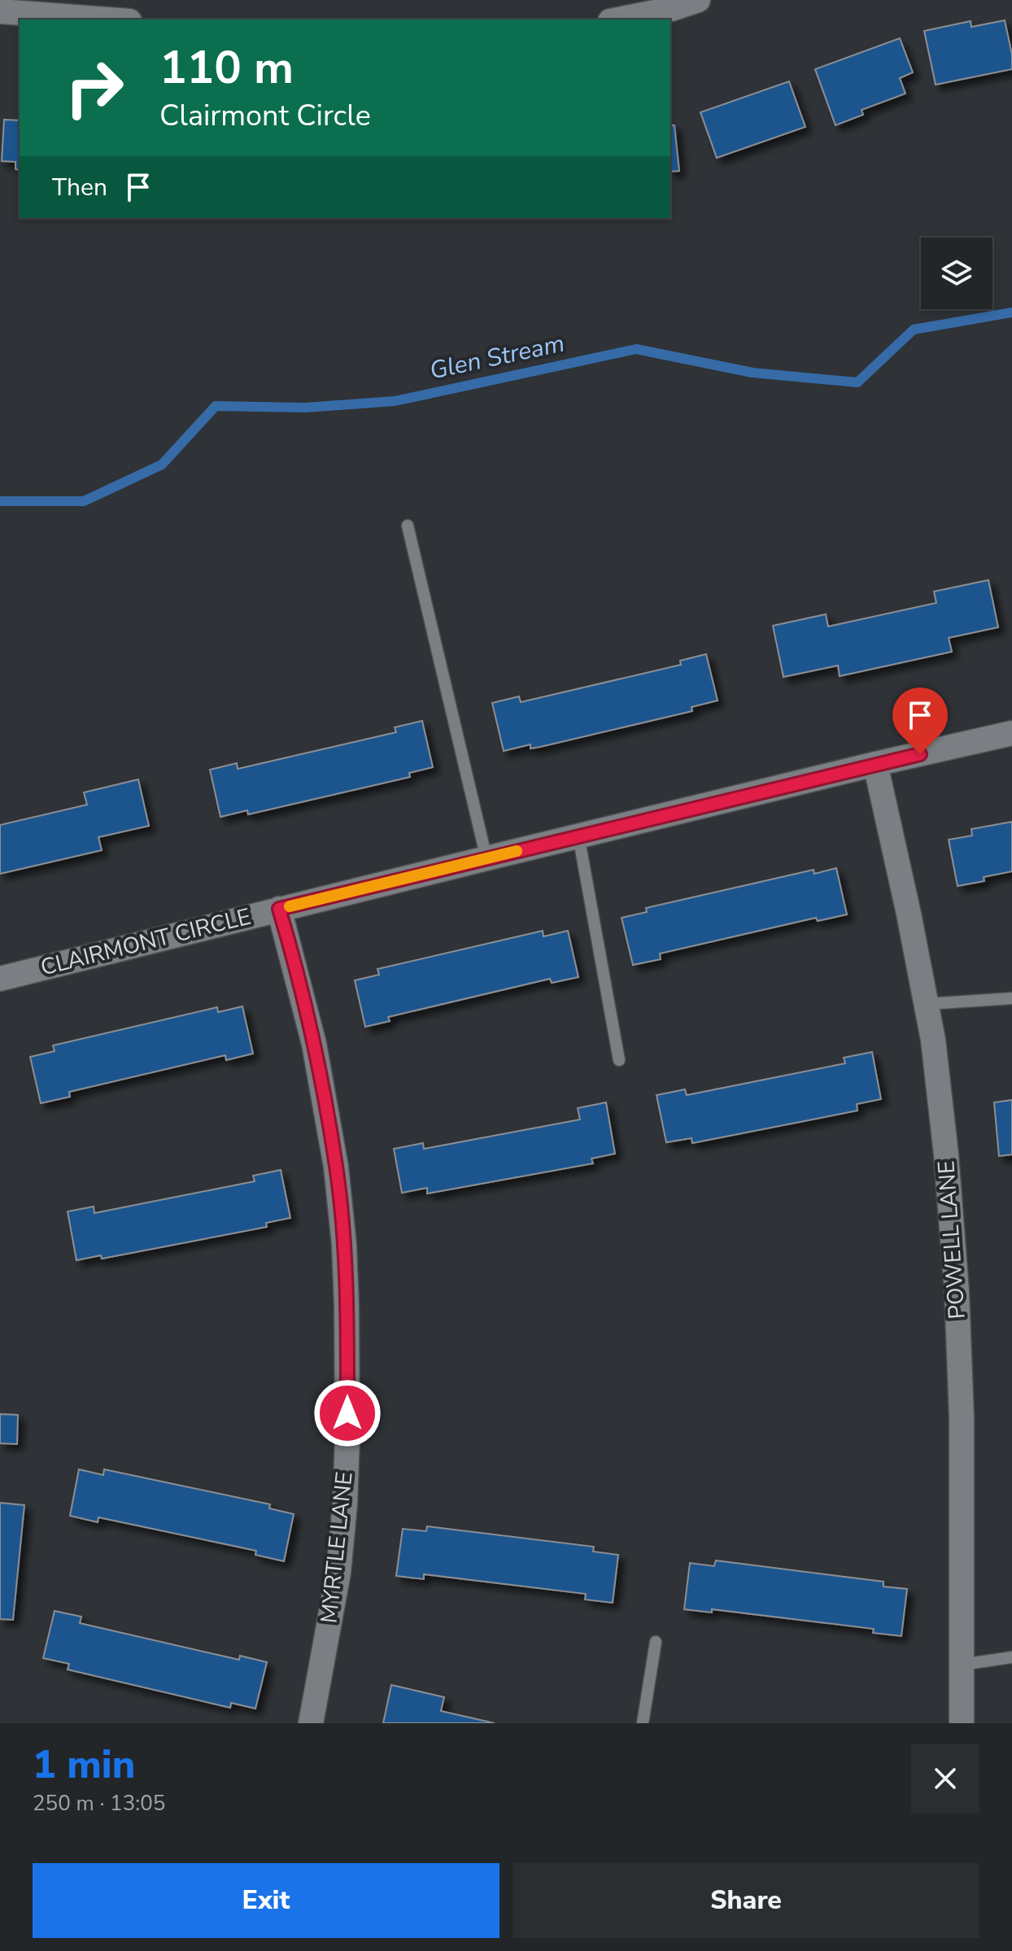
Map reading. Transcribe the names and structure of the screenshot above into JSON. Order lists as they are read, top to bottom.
{
  "streets": {
    "street": ["CLAIRMONT CIRCLE", "POWELL LANE", "MYRTLE LANE"]
  },
  "crossings": [
    ["CLAIRMONT CIRCLE", "POWELL LANE"],
    ["CLAIRMONT CIRCLE", "MYRTLE LANE"]
  ],
  "water": ["Glen Stream"],
  "page": {
    "turn": ["110 m", "Clairmont Circle"],
    "then": "Then",
    "heading": ["1 min", "250 m · 13:05"],
    "buttons": ["Exit", "Share"]
  }
}
